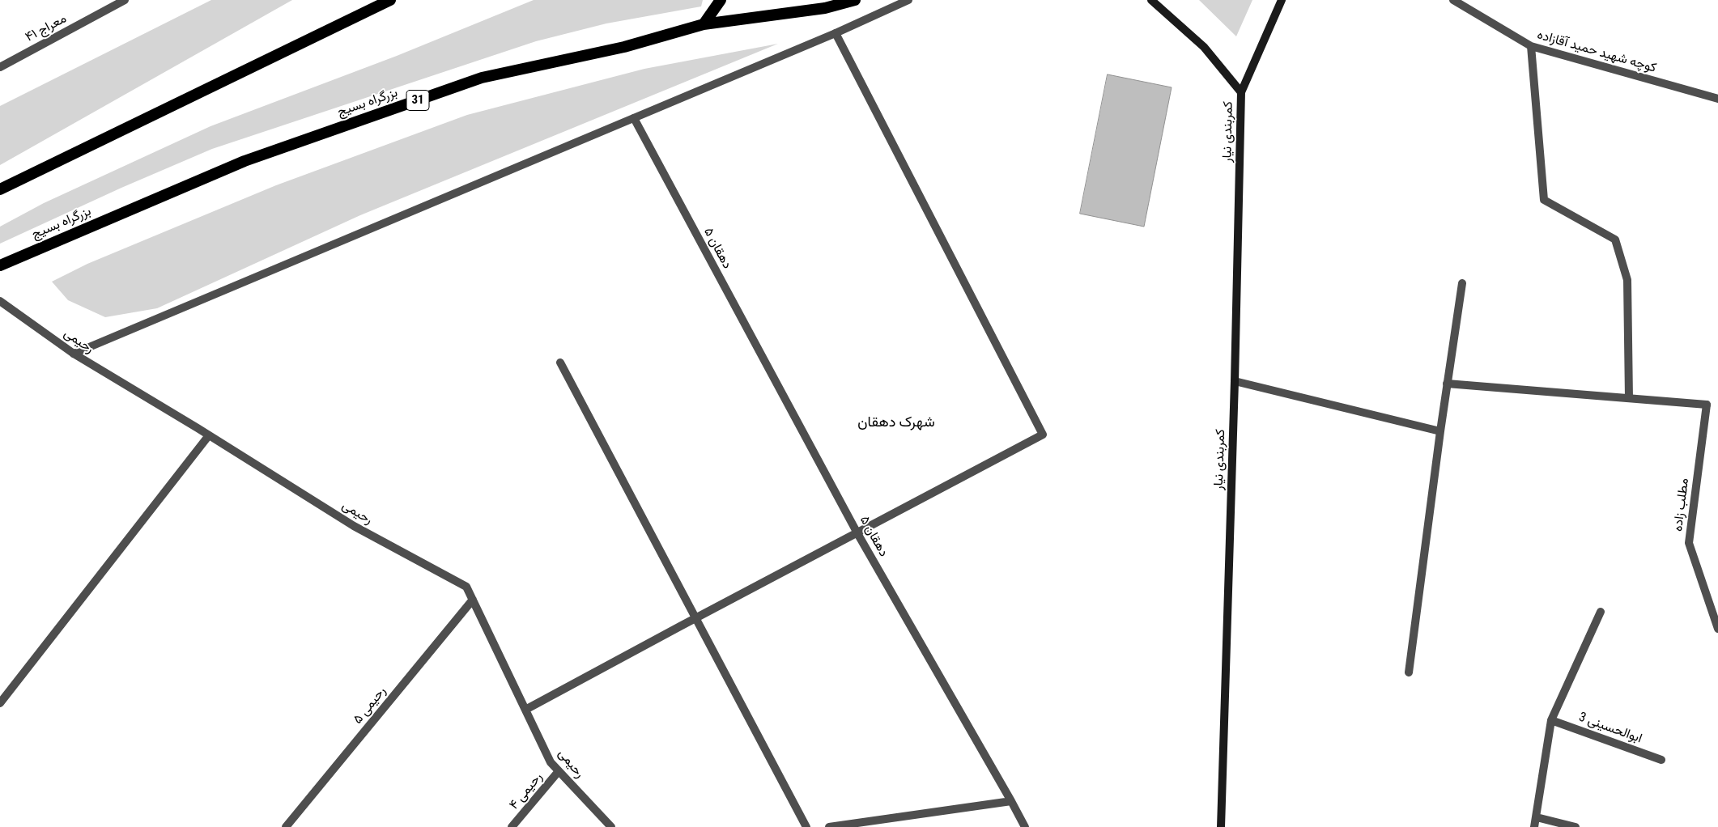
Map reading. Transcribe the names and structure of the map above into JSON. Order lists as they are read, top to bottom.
{
  "streets": {
    "highway": ["31", "بزرگراه بسیج"],
    "main road": ["کمربندی نیار"],
    "street": [
      "معراج ۴۱",
      "کوچه شهید حمید آقازاده",
      "دهقان ۵",
      "رحیمی",
      "مطلب زاده",
      "رحیمی ۵",
      "ابوالحسینی 3",
      "رحیمی ۴"
    ]
  },
  "crossings": [
    ["رحیمی", "رحیمی ۵"],
    ["رحیمی", "رحیمی ۴"]
  ],
  "districts": ["شهرک دهقان"]
}
